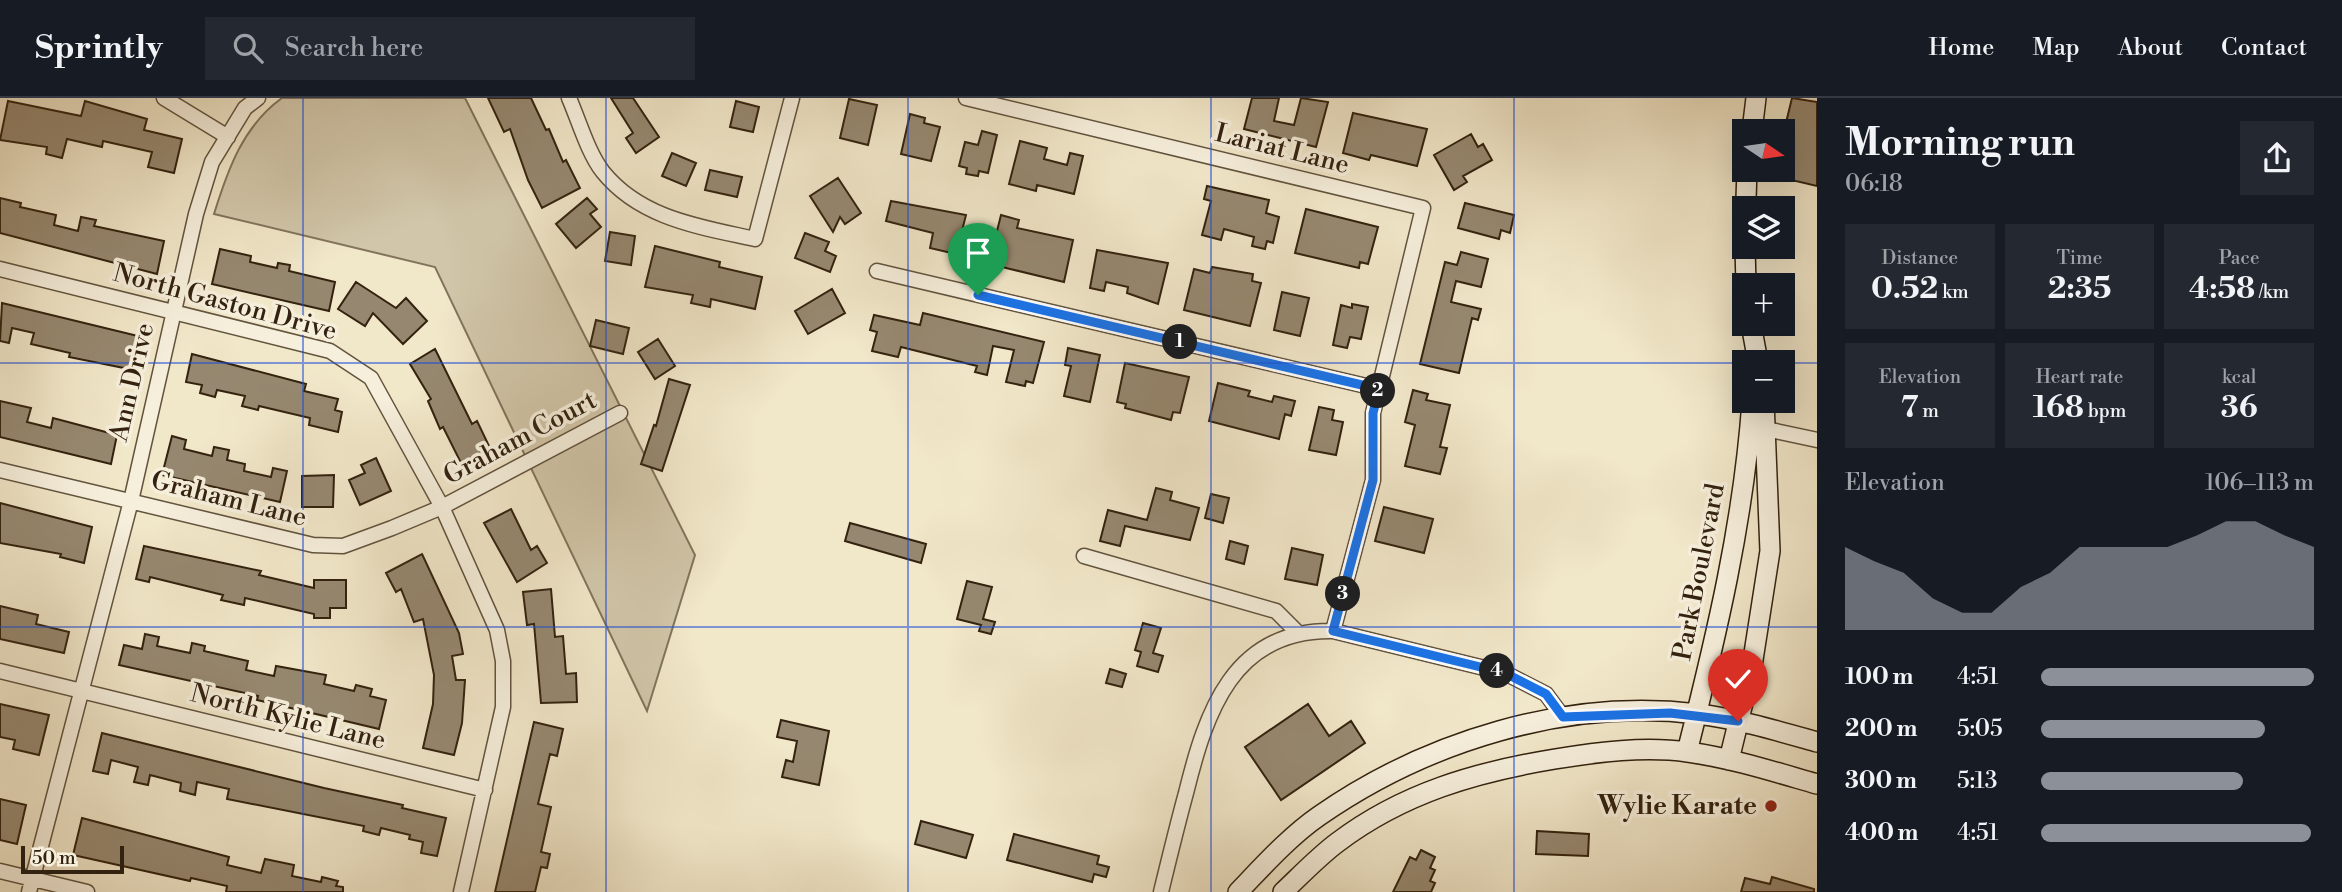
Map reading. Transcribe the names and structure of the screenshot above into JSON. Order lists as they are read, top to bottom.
{
  "streets": {
    "main road": ["Park Boulevard"],
    "street": [
      "Lariat Lane",
      "North Gaston Drive",
      "Ann Drive",
      "Graham Court",
      "Graham Lane",
      "North Kylie Lane"
    ]
  },
  "crossings": [
    ["North Gaston Drive", "Ann Drive"],
    ["North Gaston Drive", "Graham Court"],
    ["North Gaston Drive", "Graham Lane"],
    ["North Gaston Drive", "North Kylie Lane"],
    ["Ann Drive", "Graham Lane"],
    ["Ann Drive", "North Kylie Lane"],
    ["Graham Court", "Graham Lane"]
  ],
  "places": ["Wylie Karate"],
  "scale_bar": "50 m",
  "north": "right",
  "page": {
    "header": "Sprintly",
    "search": "Search here",
    "nav": [
      "Home",
      "Map",
      "About",
      "Contact"
    ],
    "heading": ["Morning run", "06:18"],
    "map_buttons": ["+", "−"],
    "stats": [
      ["Distance", "0.52 km"],
      ["Time", "2:35"],
      ["Pace", "4:58 /km"],
      ["Elevation", "7 m"],
      ["Heart rate", "168 bpm"],
      ["kcal", "36"]
    ],
    "pins": [
      "1",
      "2",
      "3",
      "4"
    ],
    "chart": ["Elevation", "106–113 m"],
    "list": [
      {
        "name": "100 m",
        "note": "4:51"
      },
      {
        "name": "200 m",
        "note": "5:05"
      },
      {
        "name": "300 m",
        "note": "5:13"
      },
      {
        "name": "400 m",
        "note": "4:51"
      }
    ],
    "scale": "50 m"
  }
}
